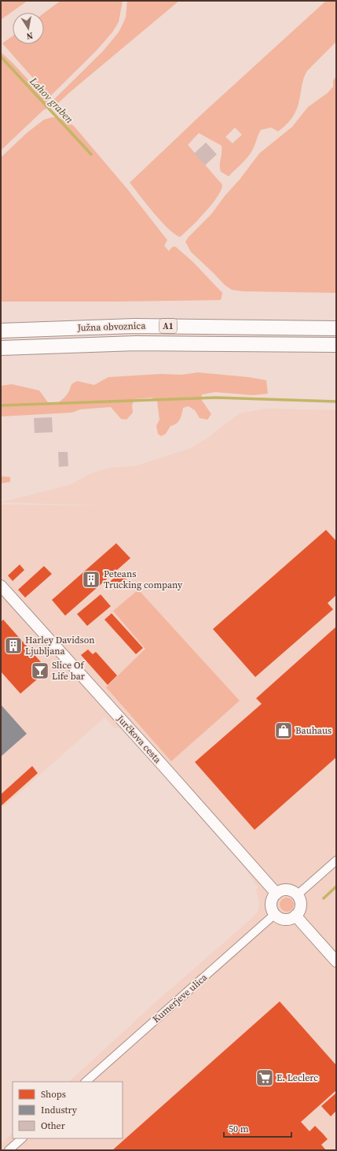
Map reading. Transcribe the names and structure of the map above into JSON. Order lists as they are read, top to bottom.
{
  "streets": {
    "highway": ["A1", "Južna obvoznica"],
    "street": ["Jurčkova cesta", "Kumerjeve ulica"]
  },
  "crossings": [
    ["Jurčkova cesta", "Kumerjeve ulica"]
  ],
  "water": ["Lahov graben"],
  "places": {
    "building": ["Peteans Trucking company", "Harley Davidson Ljubljana"],
    "bar": ["Slice Of Life bar"],
    "shop": ["Bauhaus"],
    "supermarket": ["E. Leclerc"]
  },
  "legend": ["Shops", "Industry", "Other"],
  "scale_bar": "50 m",
  "north": "bottom"
}
